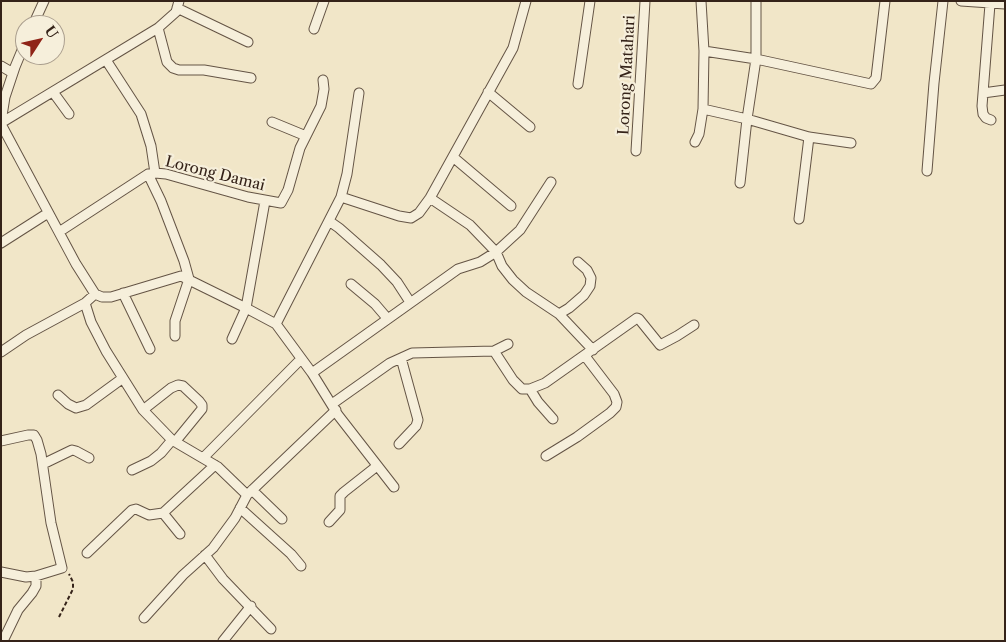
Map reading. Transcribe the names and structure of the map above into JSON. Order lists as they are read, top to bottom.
{
  "streets": {
    "street": ["Lorong Matahari", "Lorong Damai"]
  },
  "north": "top right"
}
